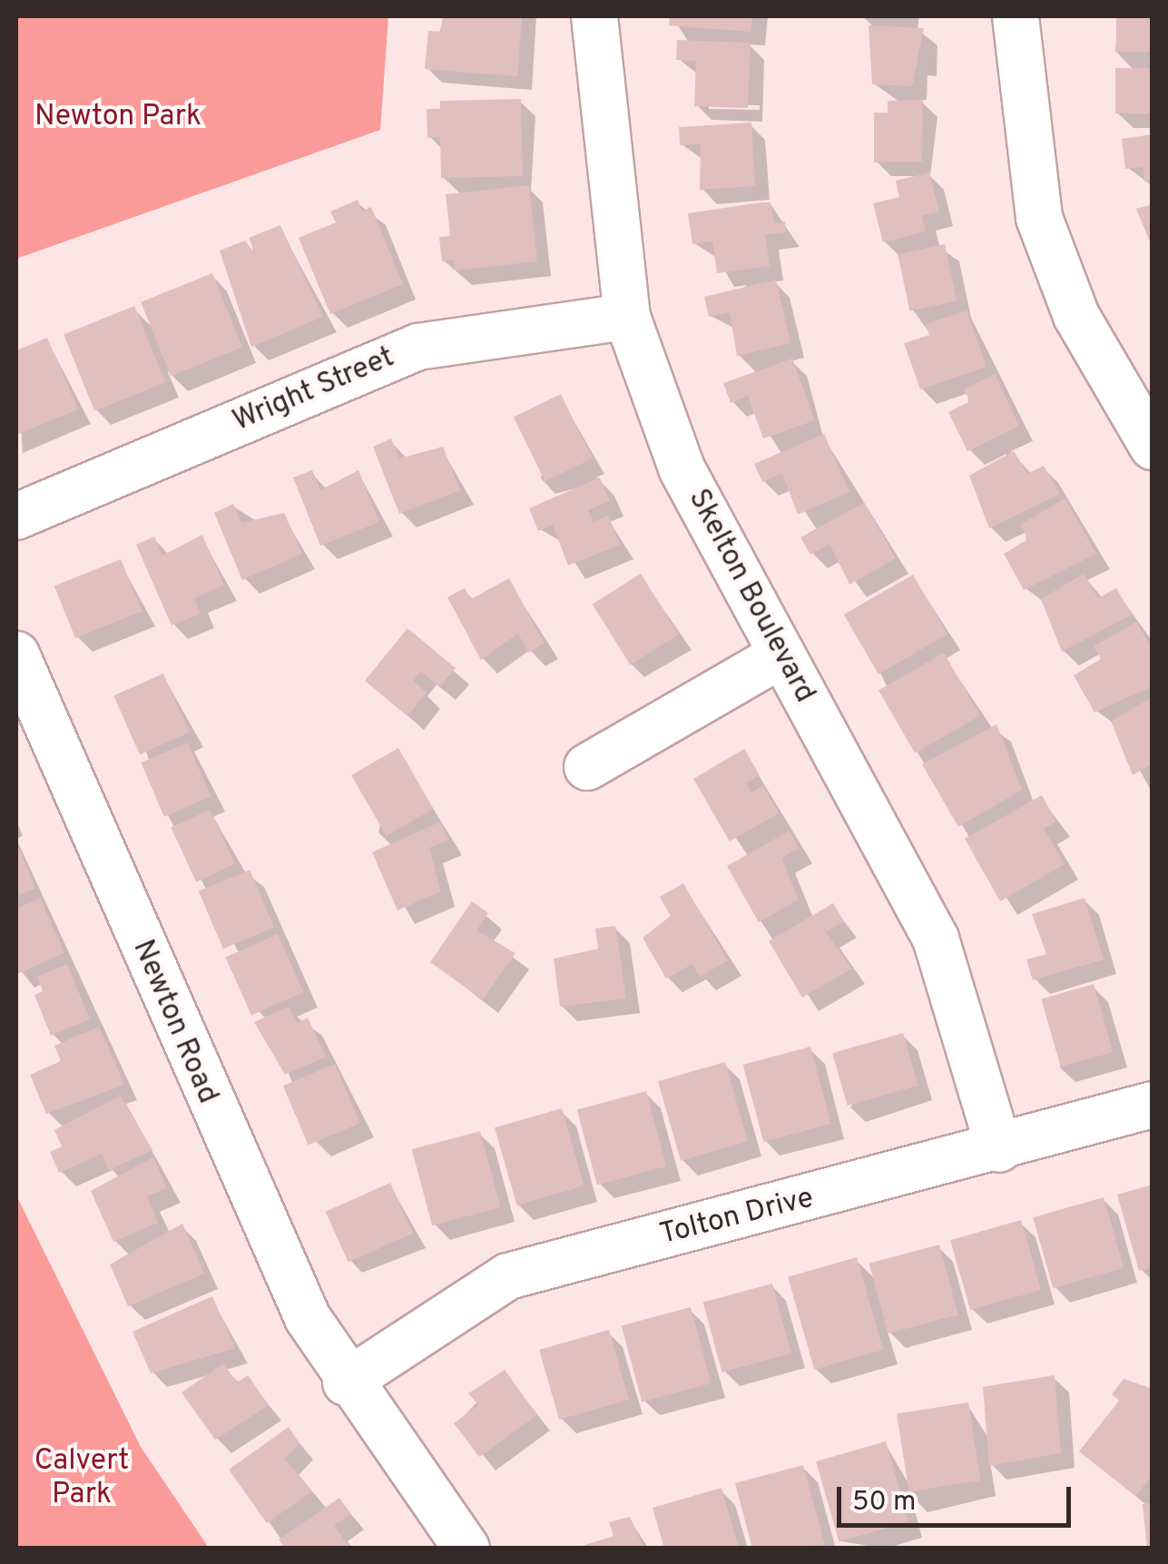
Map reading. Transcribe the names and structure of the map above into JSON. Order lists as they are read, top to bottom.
{
  "streets": {
    "street": [
      "Wright Street",
      "Skelton Boulevard",
      "Newton Road",
      "Tolton Drive"
    ]
  },
  "crossings": [
    ["Wright Street", "Skelton Boulevard"],
    ["Skelton Boulevard", "Tolton Drive"],
    ["Newton Road", "Tolton Drive"]
  ],
  "parks": ["Newton Park", "Calvert Park"],
  "scale_bar": "50 m"
}
